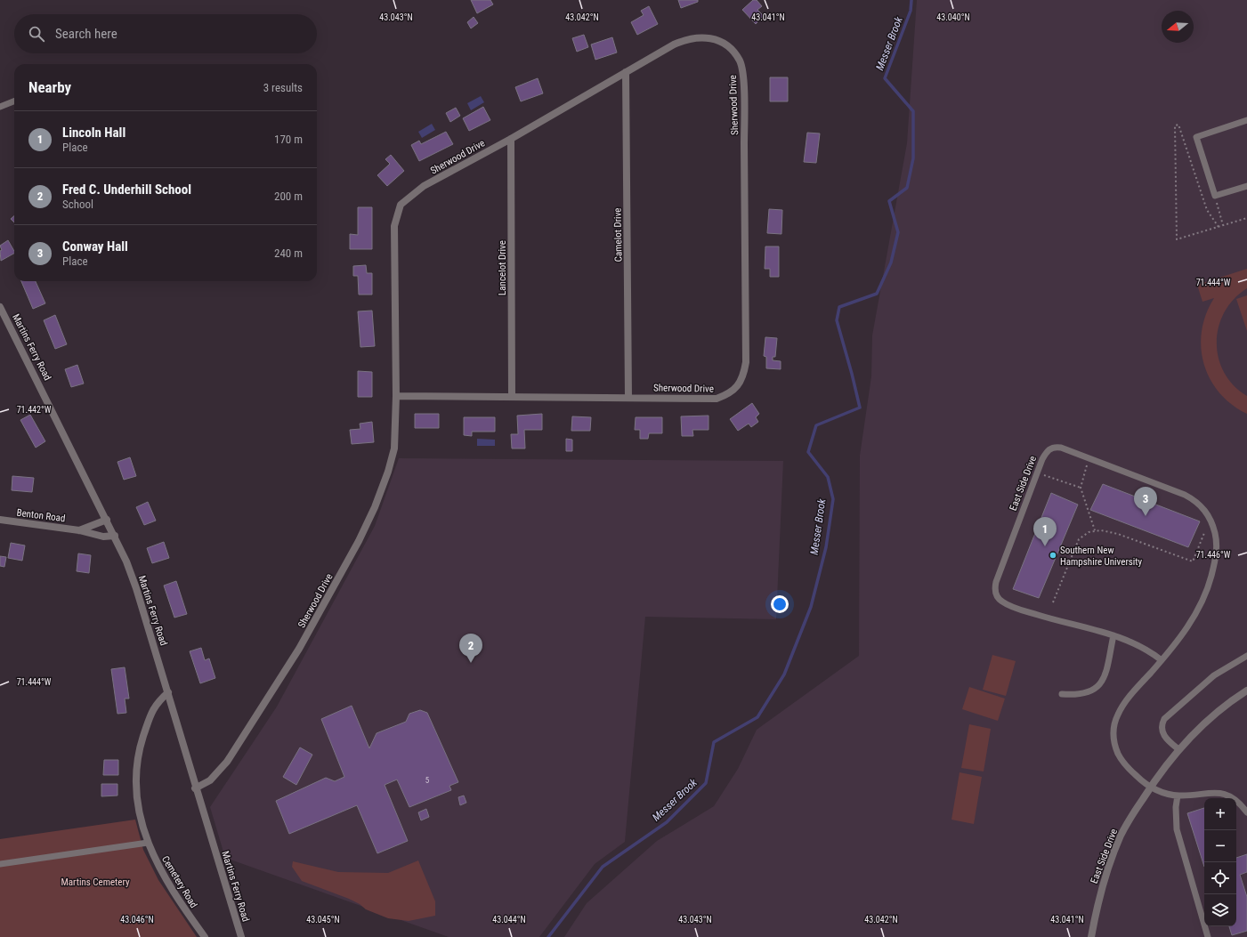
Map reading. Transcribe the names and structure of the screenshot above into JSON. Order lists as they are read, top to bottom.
{
  "streets": {
    "street": [
      "Sherwood Drive",
      "Camelot Drive",
      "Lancelot Drive",
      "Martins Ferry Road",
      "East Side Drive",
      "Benton Road",
      "Cemetery Road"
    ]
  },
  "crossings": [
    ["Sherwood Drive", "Camelot Drive"],
    ["Sherwood Drive", "Lancelot Drive"],
    ["Sherwood Drive", "Martins Ferry Road"],
    ["Martins Ferry Road", "Benton Road"],
    ["Martins Ferry Road", "Cemetery Road"]
  ],
  "water": ["Messer Brook"],
  "parks": ["Martins Cemetery"],
  "places": ["Southern New Hampshire University"],
  "house_numbers": ["5"],
  "north": "left",
  "page": {
    "search": "Search here",
    "heading": ["Nearby", "3 results"],
    "list": [
      {
        "mark": "1",
        "name": "Lincoln Hall",
        "note": "Place",
        "value": "170 m"
      },
      {
        "mark": "2",
        "name": "Fred C. Underhill School",
        "note": "School",
        "value": "200 m"
      },
      {
        "mark": "3",
        "name": "Conway Hall",
        "note": "Place",
        "value": "240 m"
      }
    ],
    "pins": ["3", "1", "2"],
    "map_buttons": ["+", "−"]
  },
  "coordinates": [
    "43.043°N",
    "43.042°N",
    "43.041°N",
    "43.040°N",
    "71.444°W",
    "71.442°W",
    "71.446°W",
    "43.046°N",
    "43.045°N",
    "43.044°N"
  ]
}
